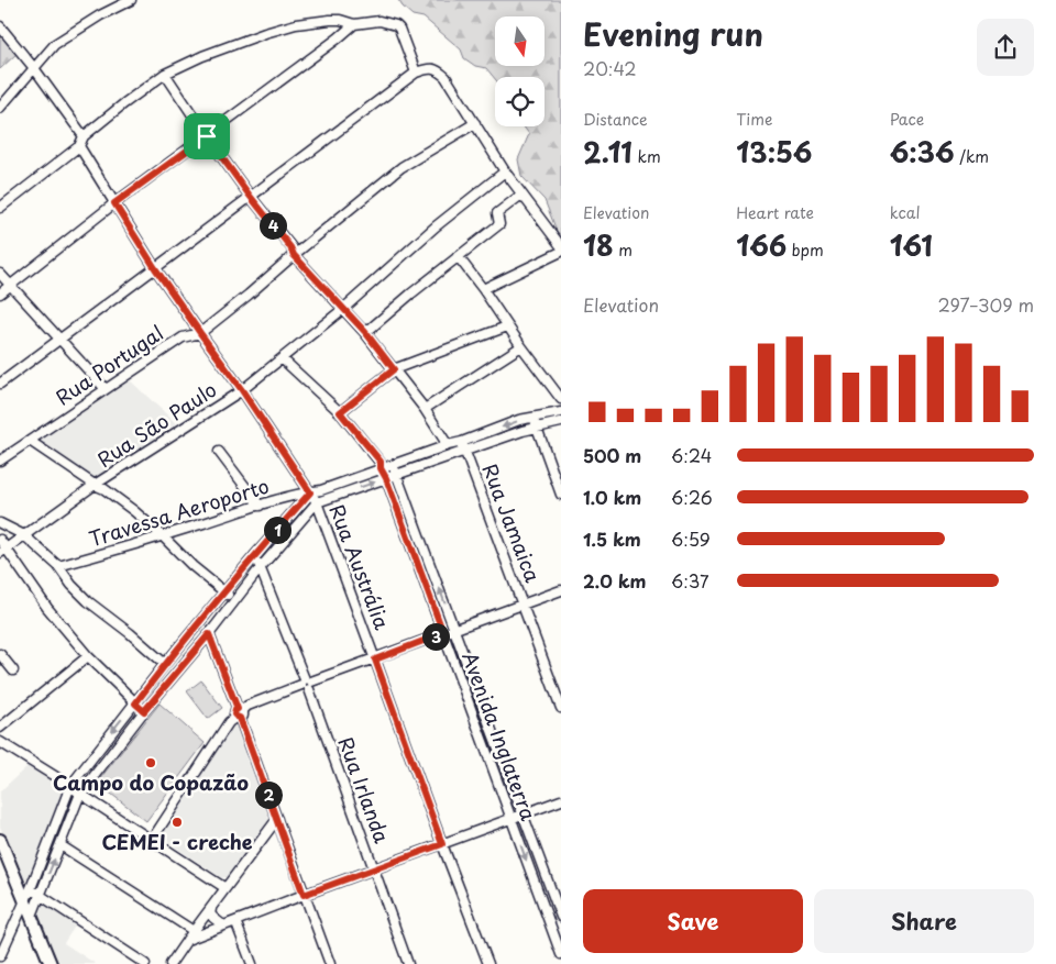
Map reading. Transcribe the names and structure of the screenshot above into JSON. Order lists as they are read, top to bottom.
{
  "streets": {
    "street": [
      "Rua Portugal",
      "Rua São Paulo",
      "Travessa Aeroporto",
      "Rua Jamaica",
      "Rua Austrália",
      "Avenida Inglaterra",
      "Rua Irlanda"
    ]
  },
  "crossings": [
    ["Rua Portugal", "Rua Austrália"],
    ["Rua São Paulo", "Rua Austrália"],
    ["Rua São Paulo", "Avenida Inglaterra"],
    ["Travessa Aeroporto", "Rua Austrália"],
    ["Travessa Aeroporto", "Avenida Inglaterra"]
  ],
  "places": ["Campo do Copazão", "CEMEI - creche"],
  "north": "bottom",
  "page": {
    "heading": ["Evening run", "20:42"],
    "stats": [
      ["Distance", "2.11 km"],
      ["Time", "13:56"],
      ["Pace", "6:36 /km"],
      ["Elevation", "18 m"],
      ["Heart rate", "166 bpm"],
      ["kcal", "161"]
    ],
    "pins": [
      "4",
      "1",
      "3",
      "2"
    ],
    "chart": ["Elevation", "297–309 m"],
    "list": [
      {
        "name": "500 m",
        "note": "6:24"
      },
      {
        "name": "1.0 km",
        "note": "6:26"
      },
      {
        "name": "1.5 km",
        "note": "6:59"
      },
      {
        "name": "2.0 km",
        "note": "6:37"
      }
    ],
    "buttons": ["Save", "Share"]
  }
}
